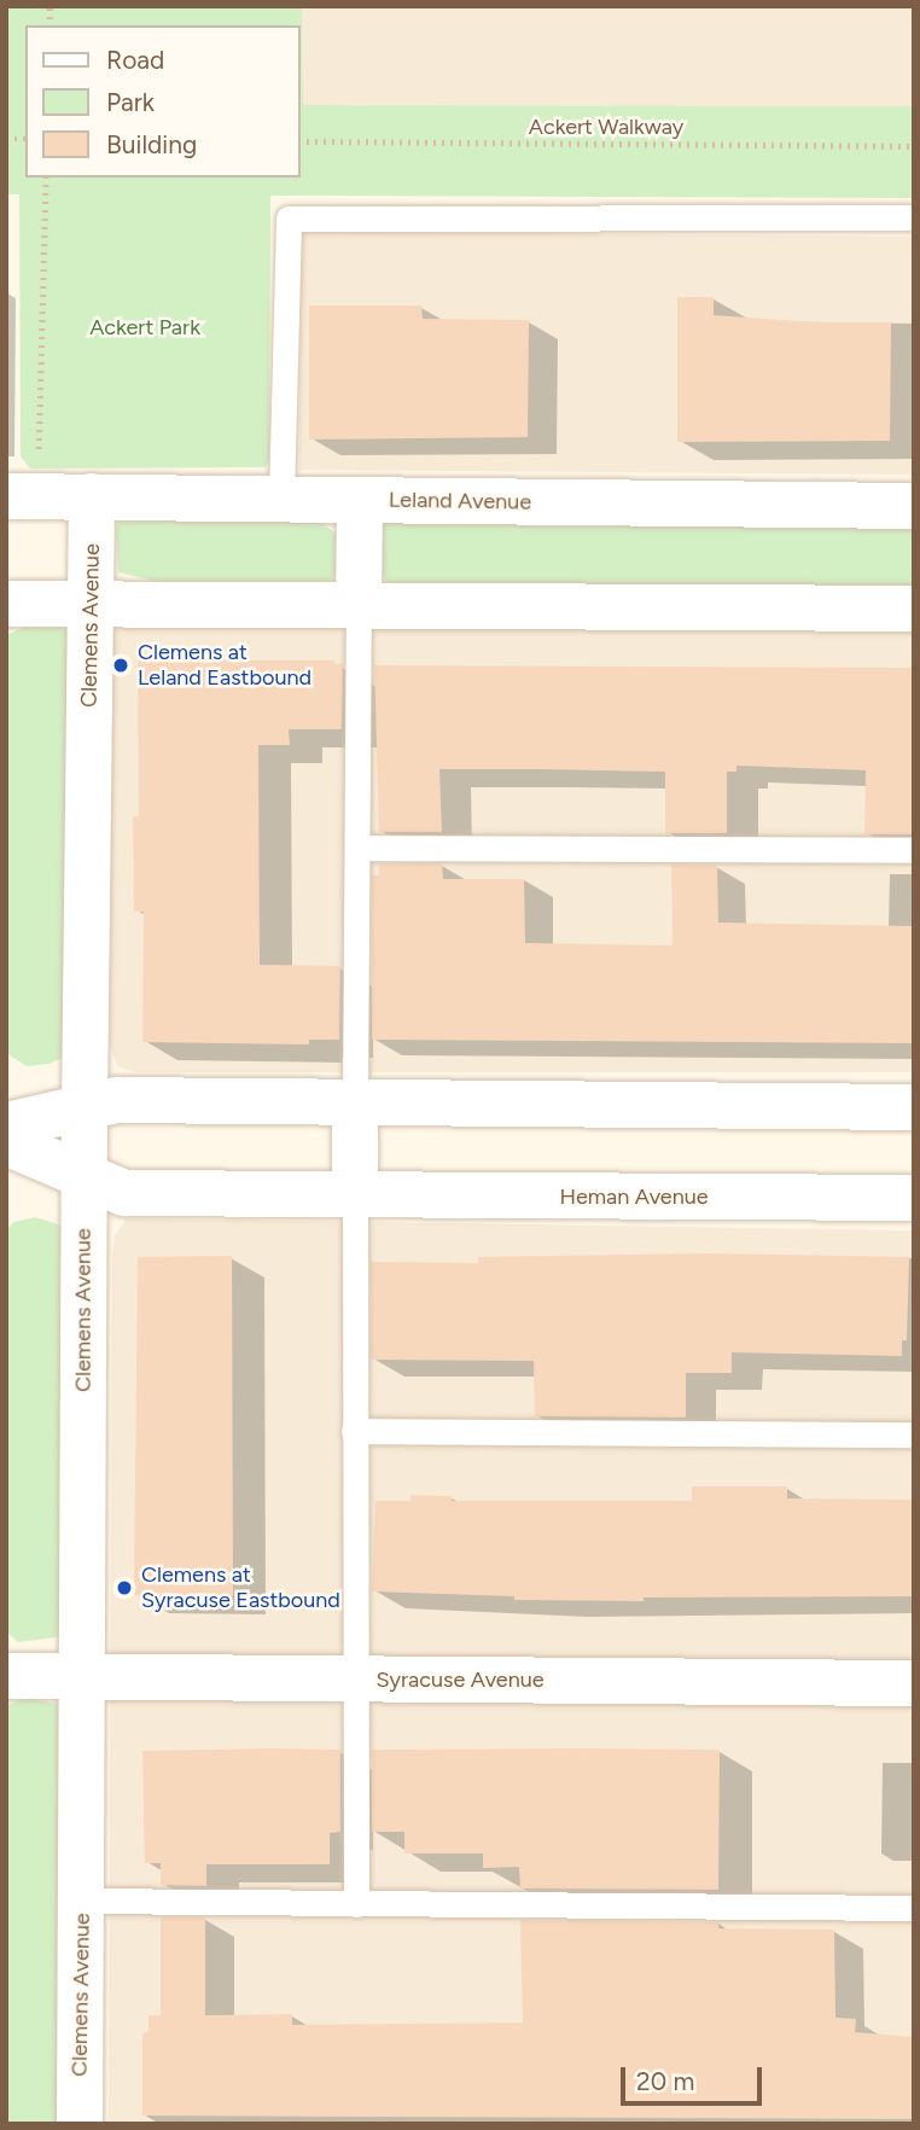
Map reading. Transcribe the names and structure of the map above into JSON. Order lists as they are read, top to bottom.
{
  "streets": {
    "street": [
      "Leland Avenue",
      "Clemens Avenue",
      "Heman Avenue",
      "Syracuse Avenue"
    ],
    "path": ["Ackert Walkway"]
  },
  "crossings": [
    ["Leland Avenue", "Clemens Avenue"],
    ["Clemens Avenue", "Heman Avenue"],
    ["Clemens Avenue", "Syracuse Avenue"]
  ],
  "parks": ["Ackert Park"],
  "places": ["Clemens at Leland Eastbound", "Clemens at Syracuse Eastbound"],
  "legend": ["Road", "Park", "Building"],
  "scale_bar": "20 m"
}
